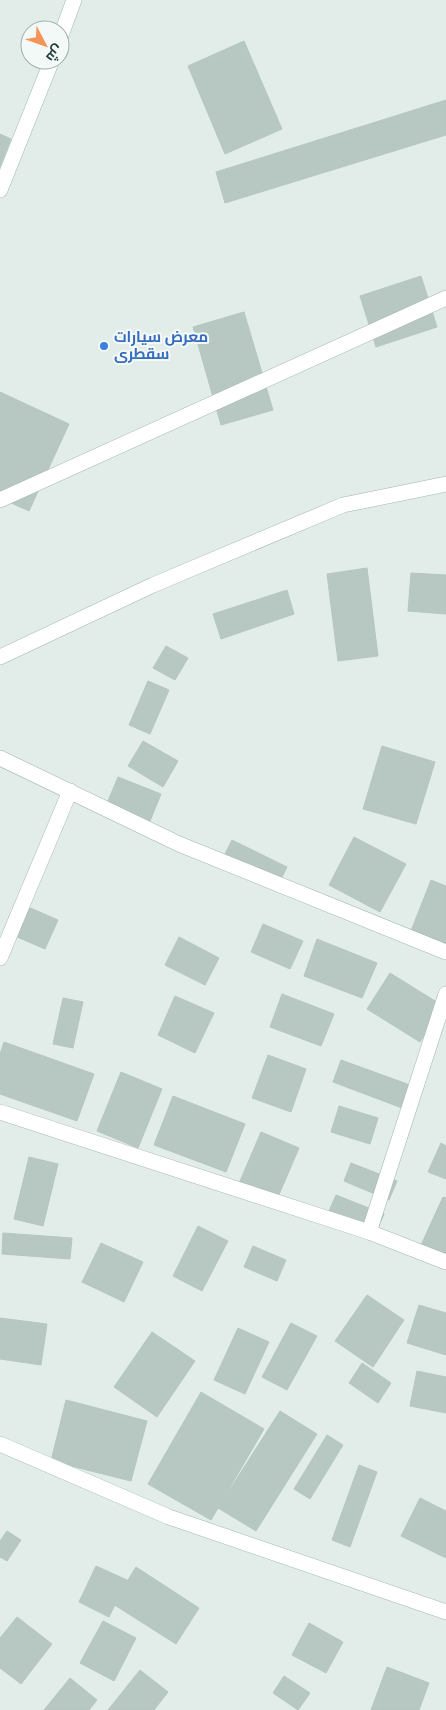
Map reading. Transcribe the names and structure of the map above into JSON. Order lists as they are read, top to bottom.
{
  "places": ["معرض سيارات سقطرى"],
  "north": "bottom right"
}
